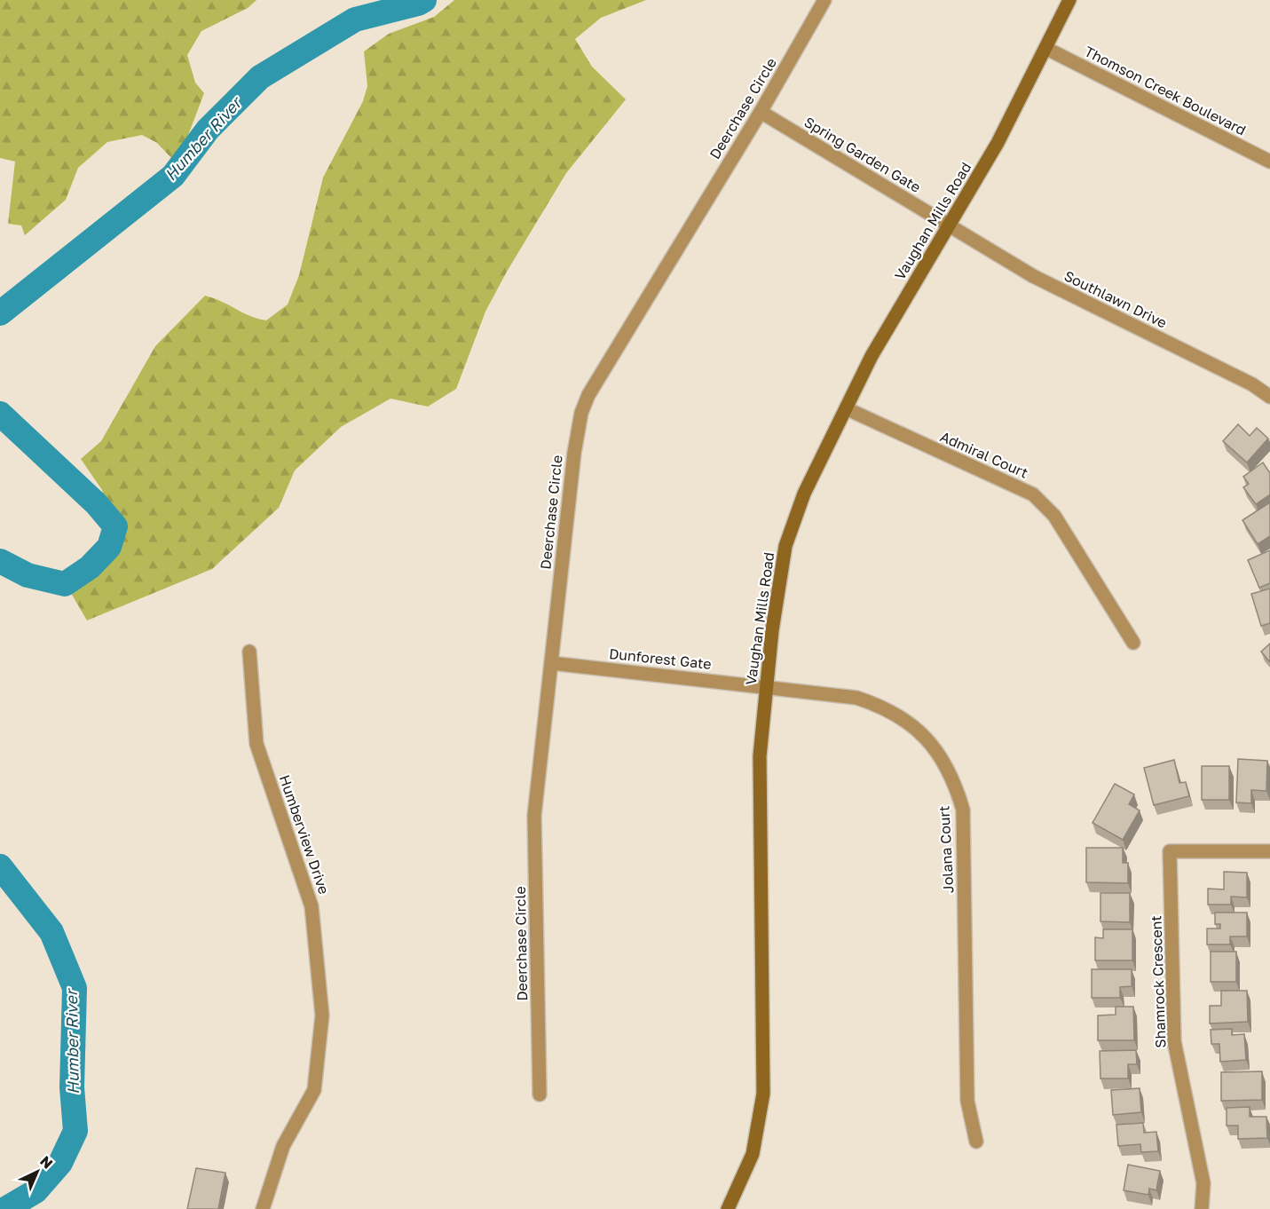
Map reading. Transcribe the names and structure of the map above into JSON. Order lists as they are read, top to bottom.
{
  "streets": {
    "street": [
      "Thomson Creek Boulevard",
      "Deerchase Circle",
      "Spring Garden Gate",
      "Vaughan Mills Road",
      "Southlawn Drive",
      "Admiral Court",
      "Dunforest Gate",
      "Humberview Drive",
      "Jolana Court",
      "Shamrock Crescent"
    ]
  },
  "crossings": [
    ["Thomson Creek Boulevard", "Vaughan Mills Road"],
    ["Deerchase Circle", "Spring Garden Gate"],
    ["Deerchase Circle", "Dunforest Gate"],
    ["Spring Garden Gate", "Vaughan Mills Road"],
    ["Spring Garden Gate", "Southlawn Drive"],
    ["Vaughan Mills Road", "Southlawn Drive"],
    ["Vaughan Mills Road", "Admiral Court"],
    ["Vaughan Mills Road", "Dunforest Gate"],
    ["Vaughan Mills Road", "Jolana Court"],
    ["Dunforest Gate", "Jolana Court"]
  ],
  "water": ["Humber River"],
  "north": "top right"
}
